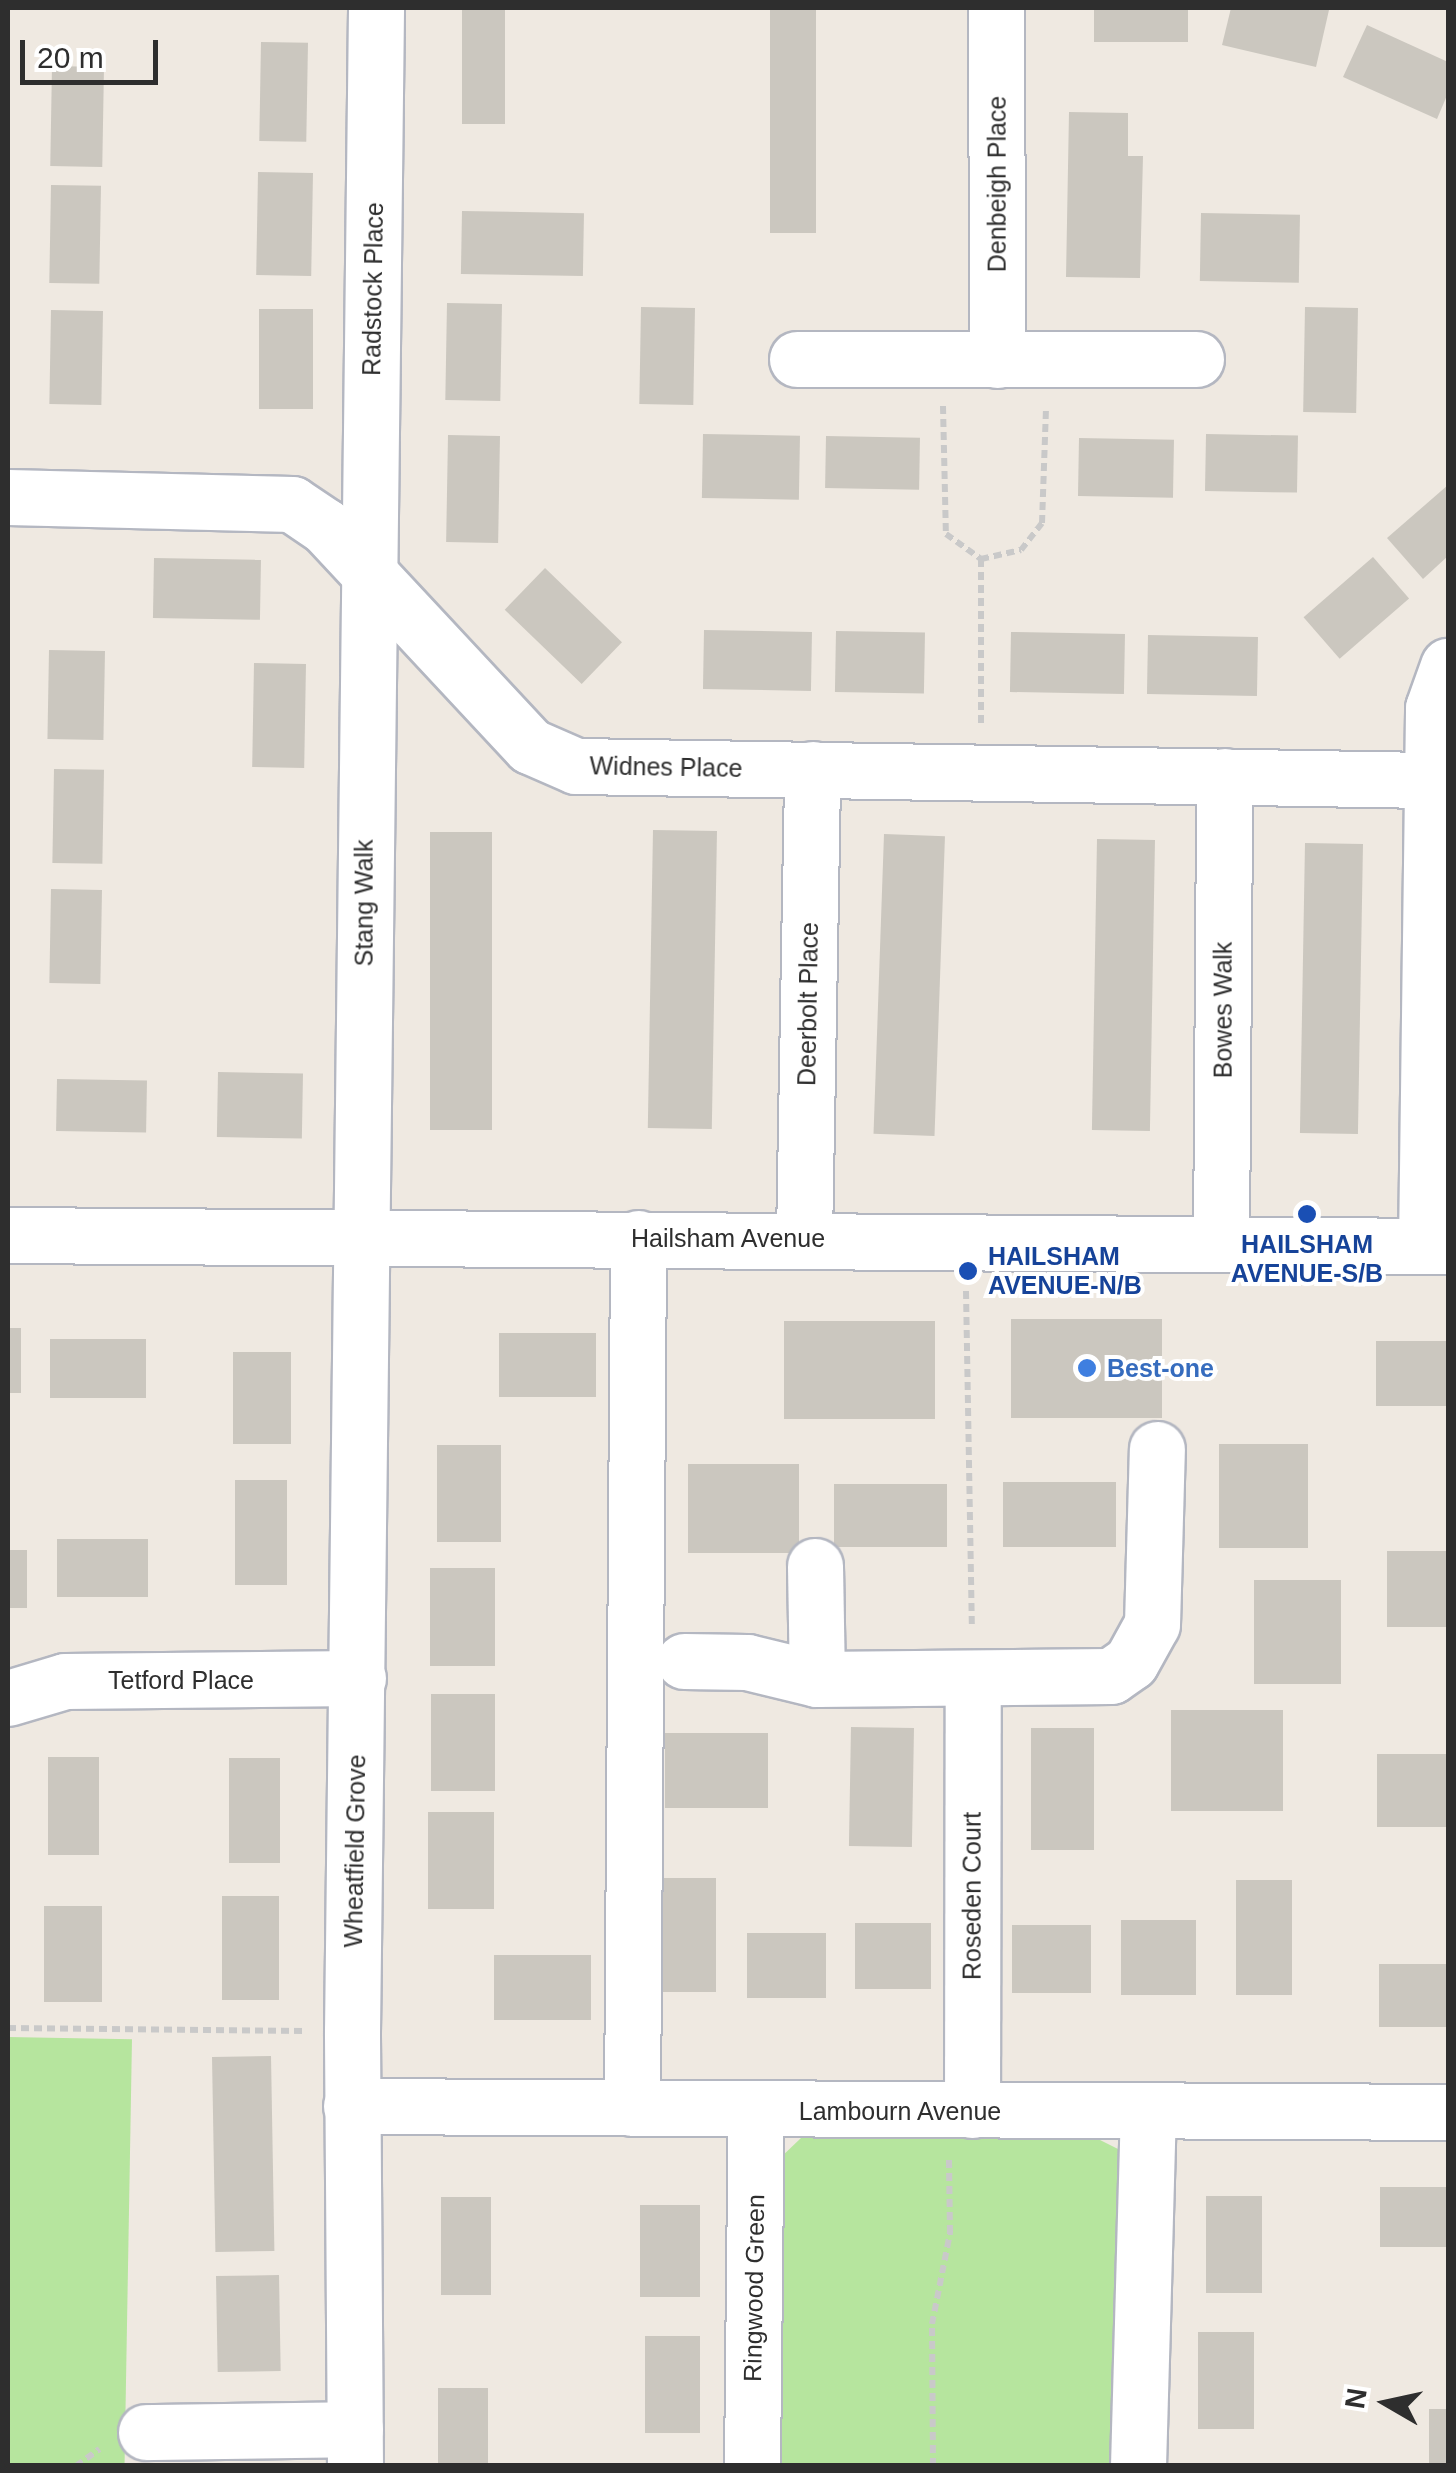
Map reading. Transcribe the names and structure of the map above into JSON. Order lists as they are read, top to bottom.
{
  "streets": {
    "street": [
      "Denbeigh Place",
      "Radstock Place",
      "Widnes Place",
      "Stang Walk",
      "Deerbolt Place",
      "Bowes Walk",
      "Hailsham Avenue",
      "Tetford Place",
      "Wheatfield Grove",
      "Roseden Court",
      "Lambourn Avenue",
      "Ringwood Green"
    ]
  },
  "crossings": [
    ["Radstock Place", "Widnes Place"],
    ["Radstock Place", "Stang Walk"],
    ["Widnes Place", "Stang Walk"],
    ["Widnes Place", "Deerbolt Place"],
    ["Widnes Place", "Bowes Walk"],
    ["Stang Walk", "Hailsham Avenue"],
    ["Stang Walk", "Wheatfield Grove"],
    ["Deerbolt Place", "Hailsham Avenue"],
    ["Bowes Walk", "Hailsham Avenue"],
    ["Hailsham Avenue", "Wheatfield Grove"],
    ["Tetford Place", "Wheatfield Grove"],
    ["Wheatfield Grove", "Lambourn Avenue"],
    ["Roseden Court", "Lambourn Avenue"],
    ["Lambourn Avenue", "Ringwood Green"]
  ],
  "places": ["HAILSHAM AVENUE-S/B", "HAILSHAM AVENUE-N/B", "Best-one"],
  "scale_bar": "20 m",
  "north": "left"
}
